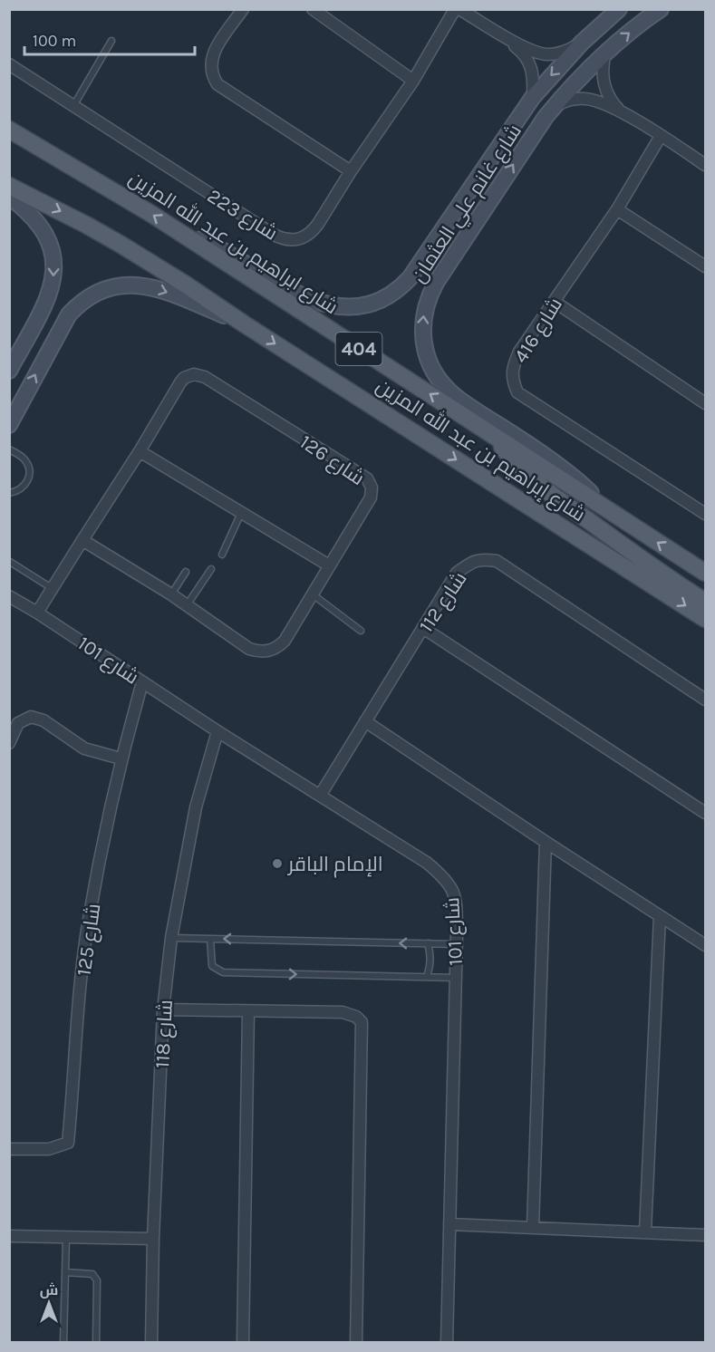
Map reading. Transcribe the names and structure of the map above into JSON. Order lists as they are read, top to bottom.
{
  "streets": {
    "main road": ["شارع ابراهيم بن عبد الله المزين", "404", "شارع إبراهيم بن عبد الله المزين"],
    "street": [
      "شارع غانم علي العثمان",
      "شارع 223",
      "شارع 416",
      "شارع 126",
      "شارع 112",
      "شارع 101",
      "شارع 125",
      "شارع 118"
    ]
  },
  "crossings": [
    ["شارع غانم علي العثمان", "شارع ابراهيم بن عبد الله المزين"],
    ["شارع 126", "شارع 101"],
    ["شارع 112", "شارع 101"],
    ["شارع 101", "شارع 125"],
    ["شارع 101", "شارع 118"]
  ],
  "one_way": ["شارع ابراهيم بن عبد الله المزين"],
  "places": ["الإمام الباقر"],
  "scale_bar": "100 m",
  "north": "top"
}
